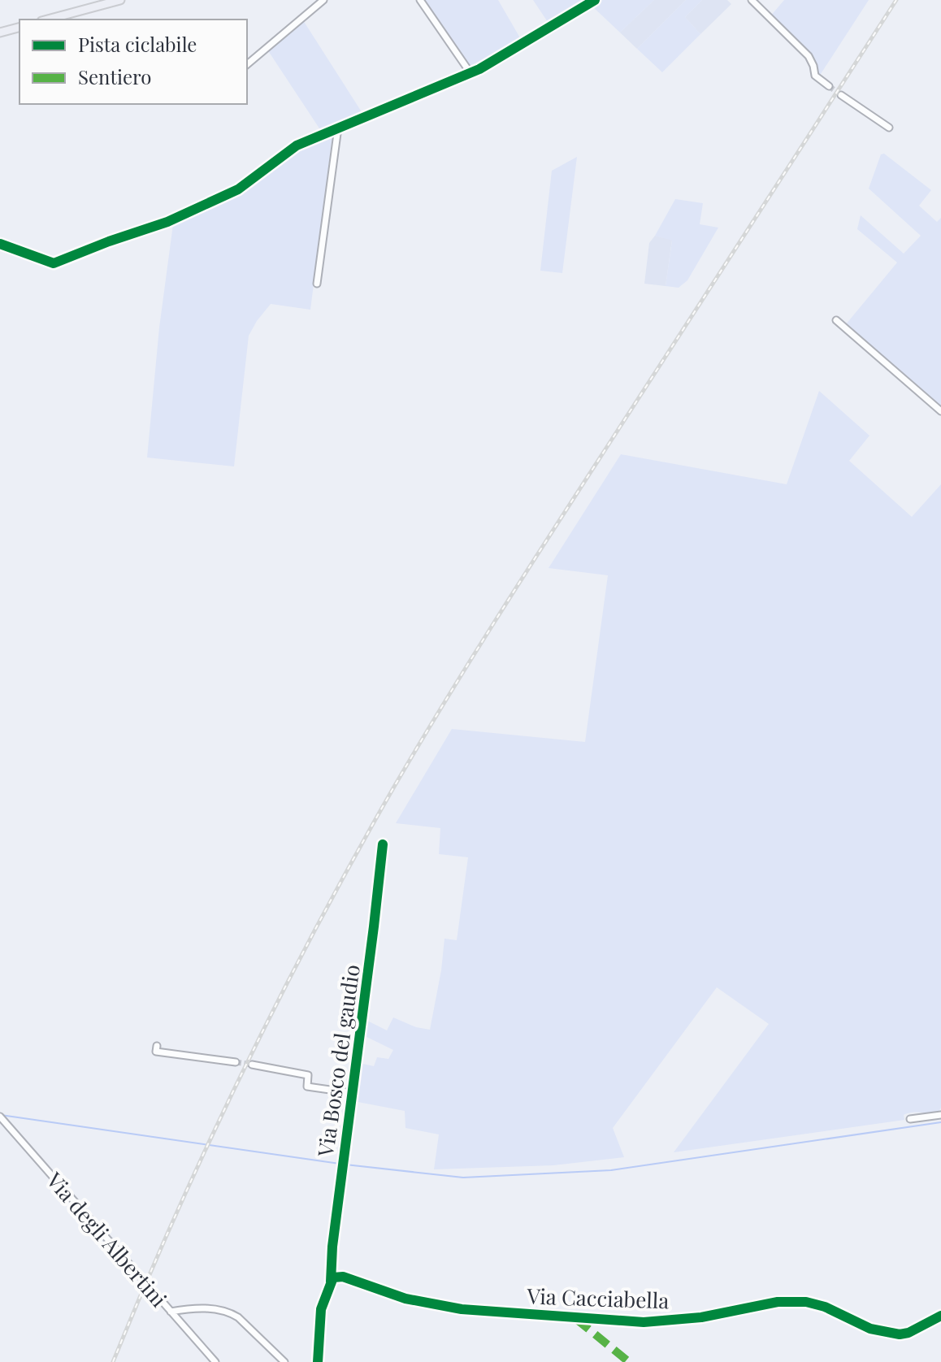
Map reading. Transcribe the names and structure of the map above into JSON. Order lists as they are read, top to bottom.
{
  "streets": {
    "street": ["Via Bosco del gaudio", "Via degli Albertini", "Via Cacciabella"]
  },
  "crossings": [
    ["Via Bosco del gaudio", "Via Cacciabella"]
  ],
  "legend": ["Pista ciclabile", "Sentiero"]
}
